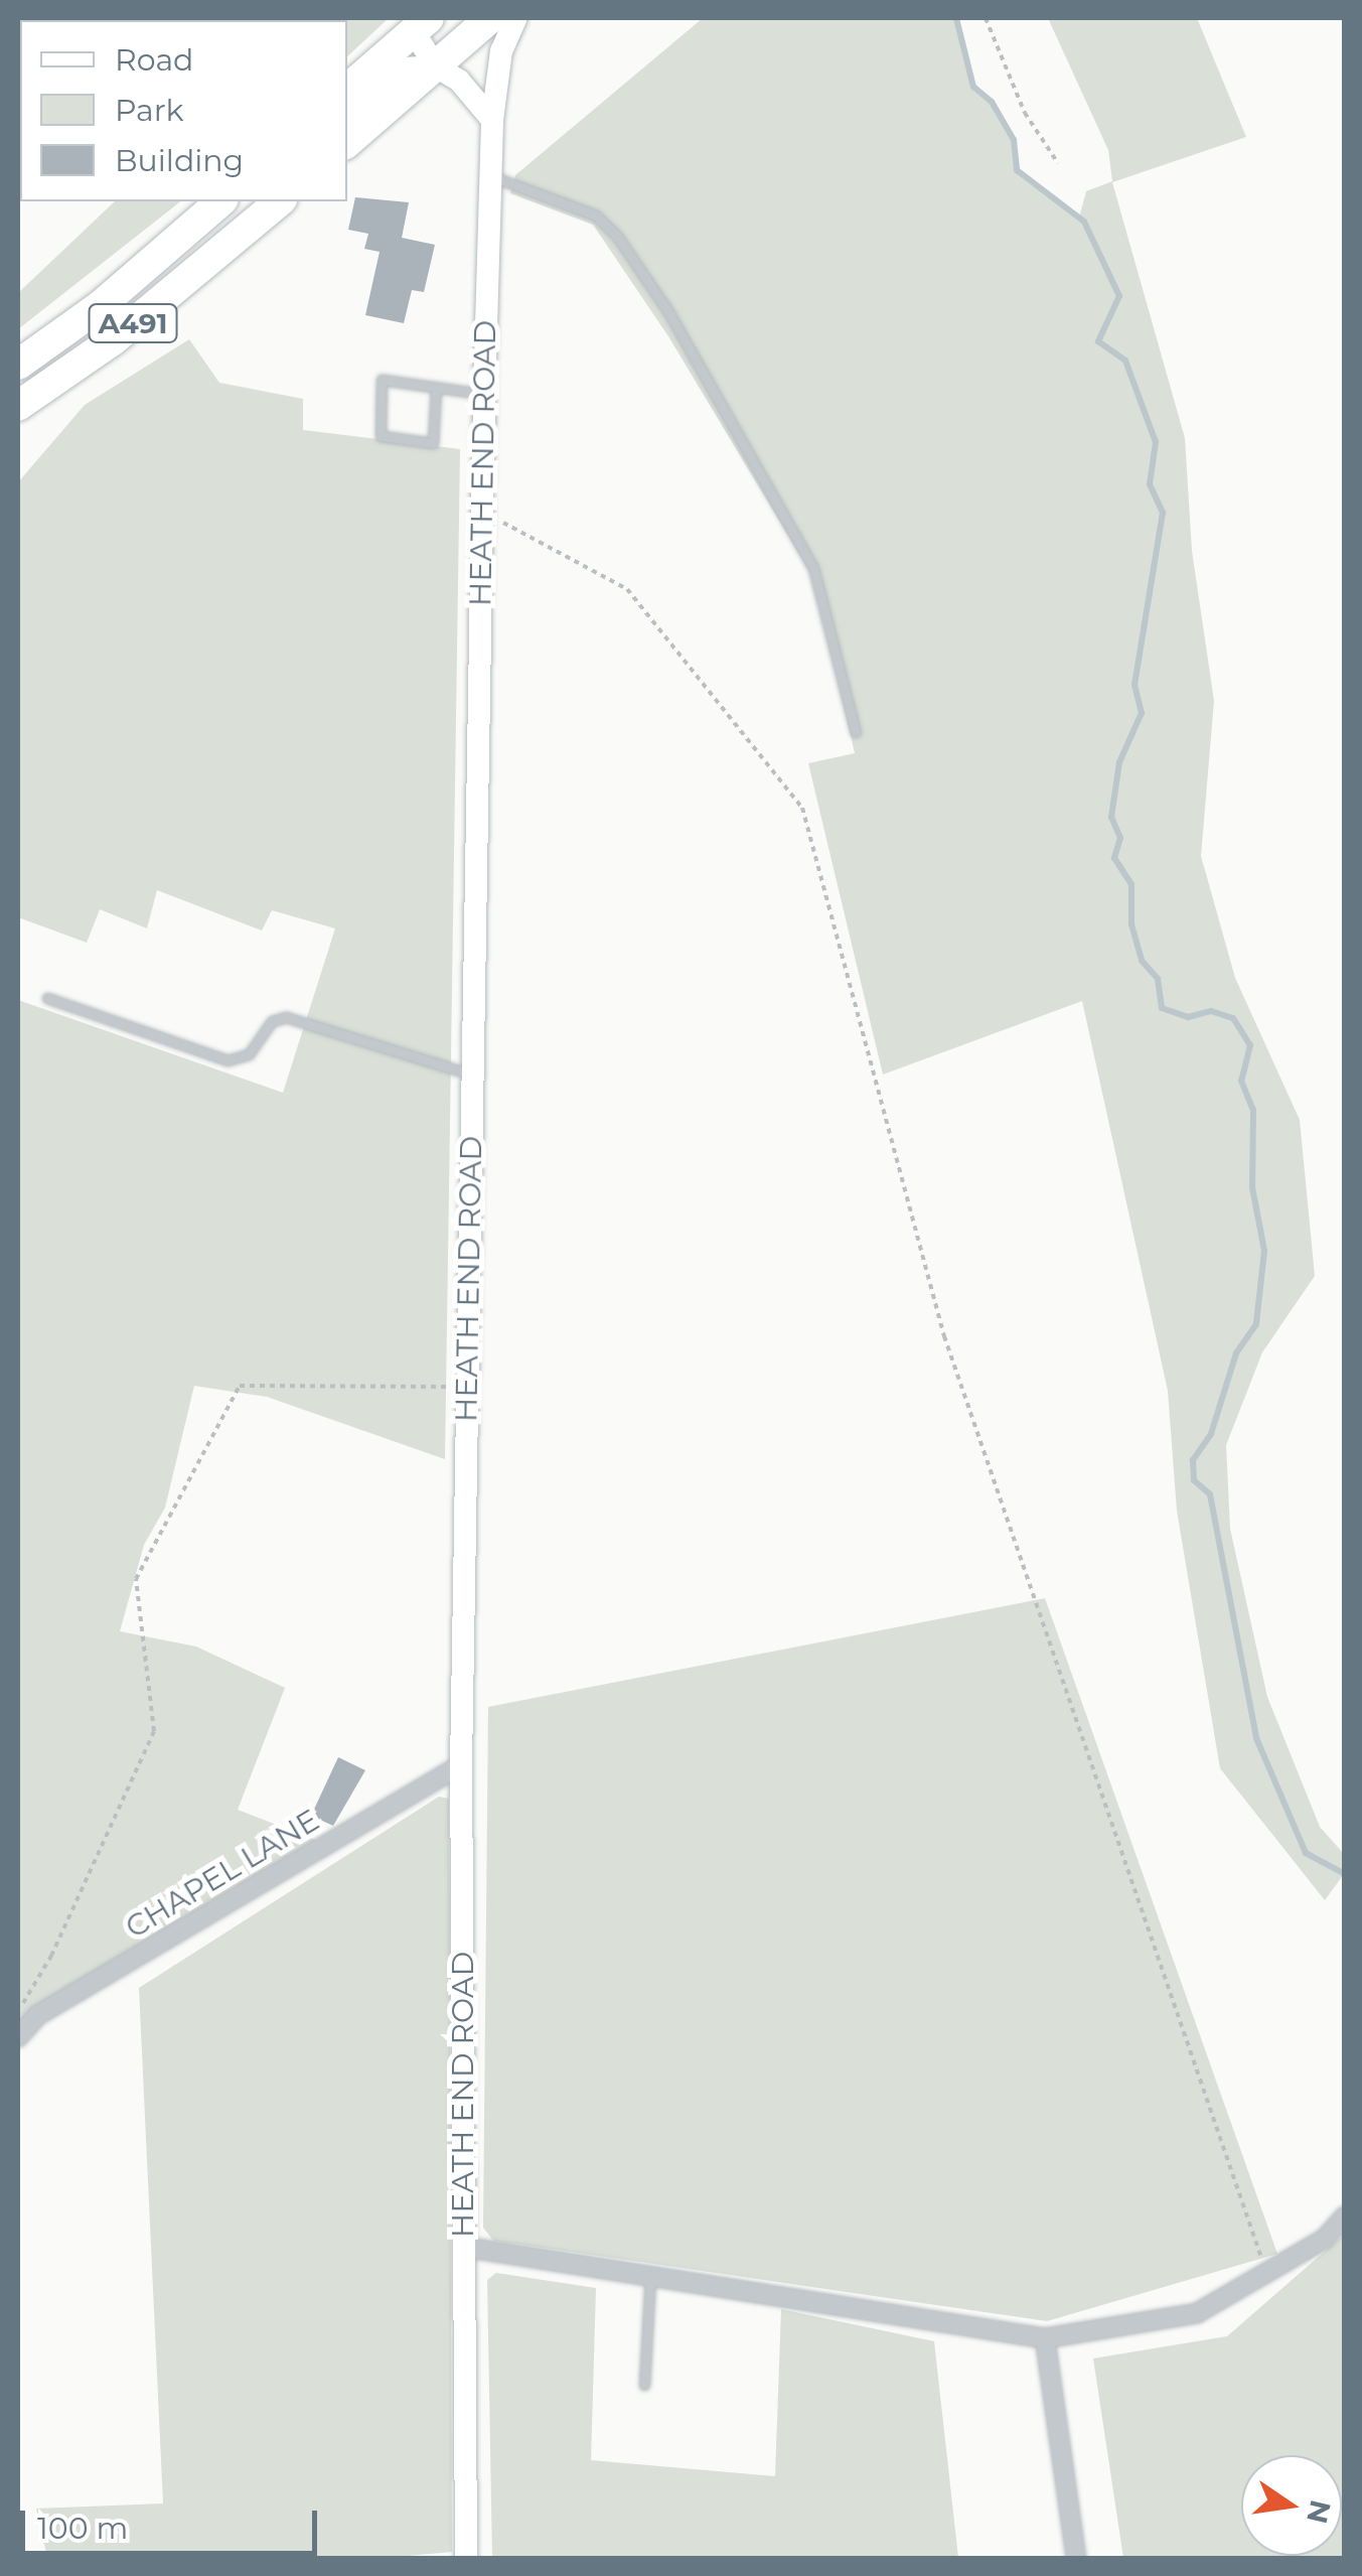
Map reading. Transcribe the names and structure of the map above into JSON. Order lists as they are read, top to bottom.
{
  "streets": {
    "highway": ["A491"],
    "street": ["HEATH END ROAD", "CHAPEL LANE"]
  },
  "crossings": [
    ["HEATH END ROAD", "CHAPEL LANE"]
  ],
  "legend": ["Road", "Park", "Building"],
  "scale_bar": "100 m",
  "north": "right"
}
